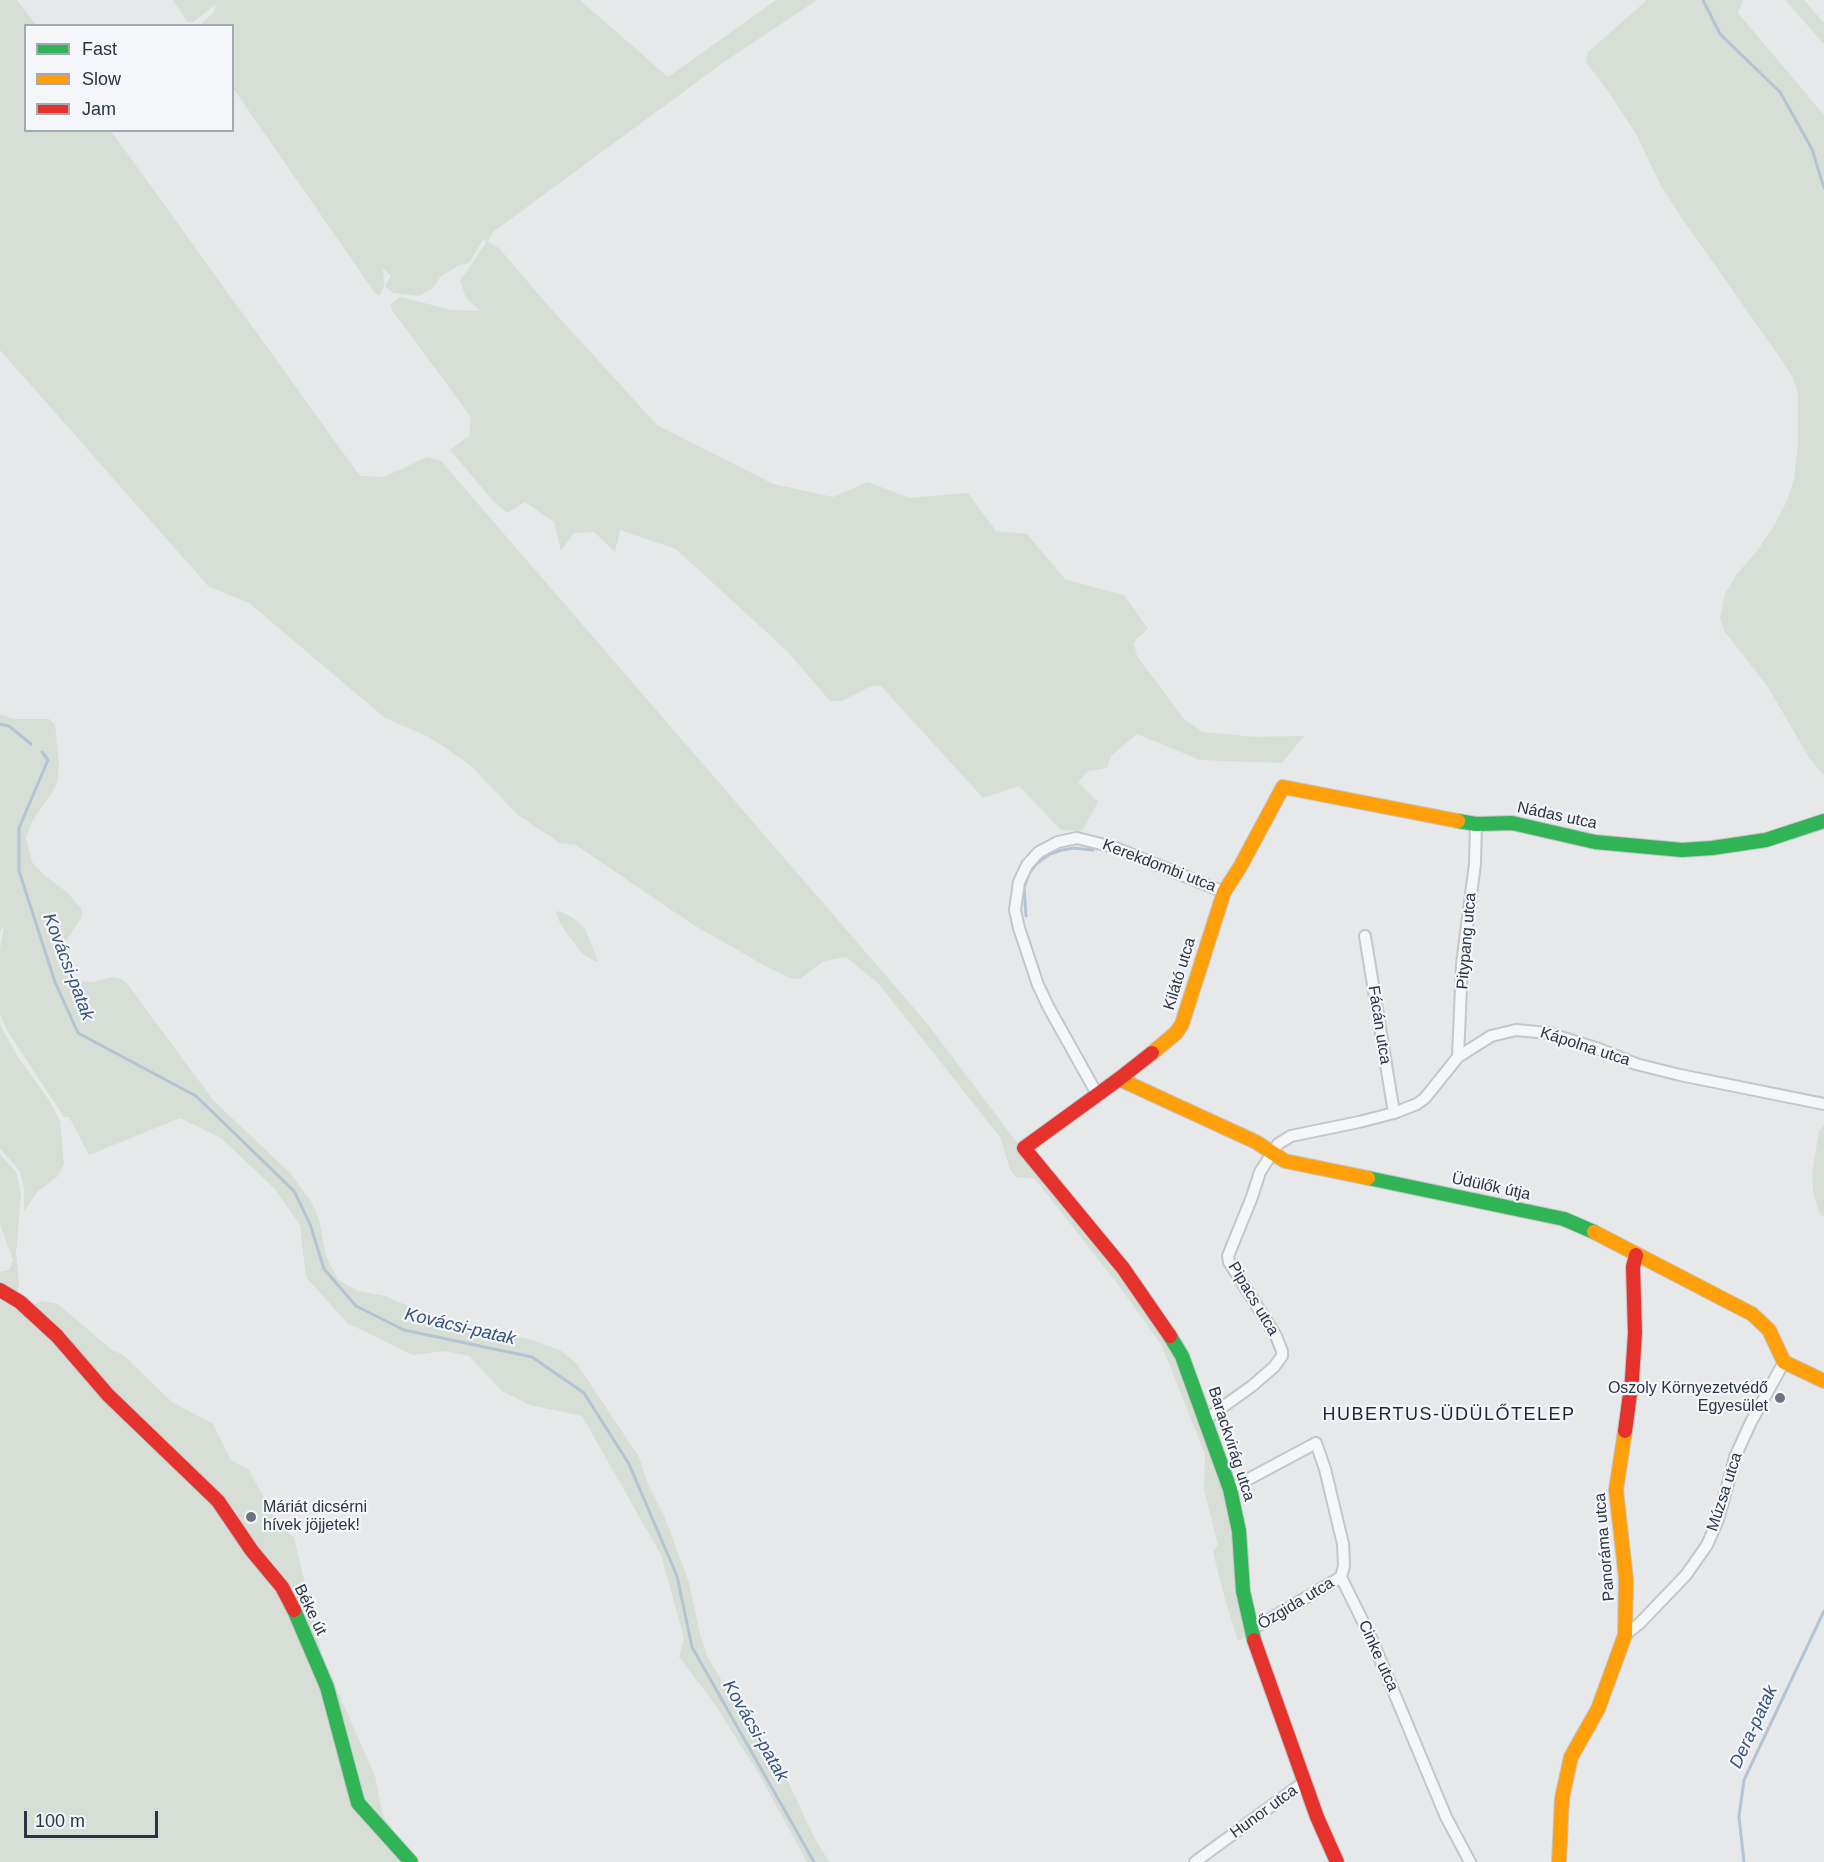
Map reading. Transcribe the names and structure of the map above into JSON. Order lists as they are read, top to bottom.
{
  "streets": {
    "street": [
      "Nádas utca",
      "Kerekdombi utca",
      "Pitypang utca",
      "Kilátó utca",
      "Fácán utca",
      "Kápolna utca",
      "Üdülők útja",
      "Pipacs utca",
      "Barackvirág utca",
      "Múzsa utca",
      "Panoráma utca",
      "Őzgida utca",
      "Béke út",
      "Cinke utca",
      "Hunor utca"
    ]
  },
  "crossings": [
    ["Nádas utca", "Pitypang utca"],
    ["Nádas utca", "Kilátó utca"],
    ["Kerekdombi utca", "Kilátó utca"],
    ["Pitypang utca", "Kápolna utca"],
    ["Kilátó utca", "Üdülők útja"],
    ["Kilátó utca", "Barackvirág utca"],
    ["Fácán utca", "Kápolna utca"],
    ["Kápolna utca", "Üdülők útja"],
    ["Kápolna utca", "Pipacs utca"],
    ["Üdülők útja", "Pipacs utca"],
    ["Üdülők útja", "Múzsa utca"],
    ["Üdülők útja", "Panoráma utca"],
    ["Pipacs utca", "Barackvirág utca"],
    ["Barackvirág utca", "Őzgida utca"],
    ["Barackvirág utca", "Hunor utca"],
    ["Múzsa utca", "Panoráma utca"],
    ["Őzgida utca", "Cinke utca"]
  ],
  "districts": ["HUBERTUS-ÜDÜLŐTELEP"],
  "water": ["Kovácsi-patak", "Dera-patak"],
  "places": ["Oszoly Környezetvédő Egyesület", "Máriát dicsérni hívek jöjjetek!"],
  "legend": ["Fast", "Slow", "Jam"],
  "scale_bar": "100 m"
}
